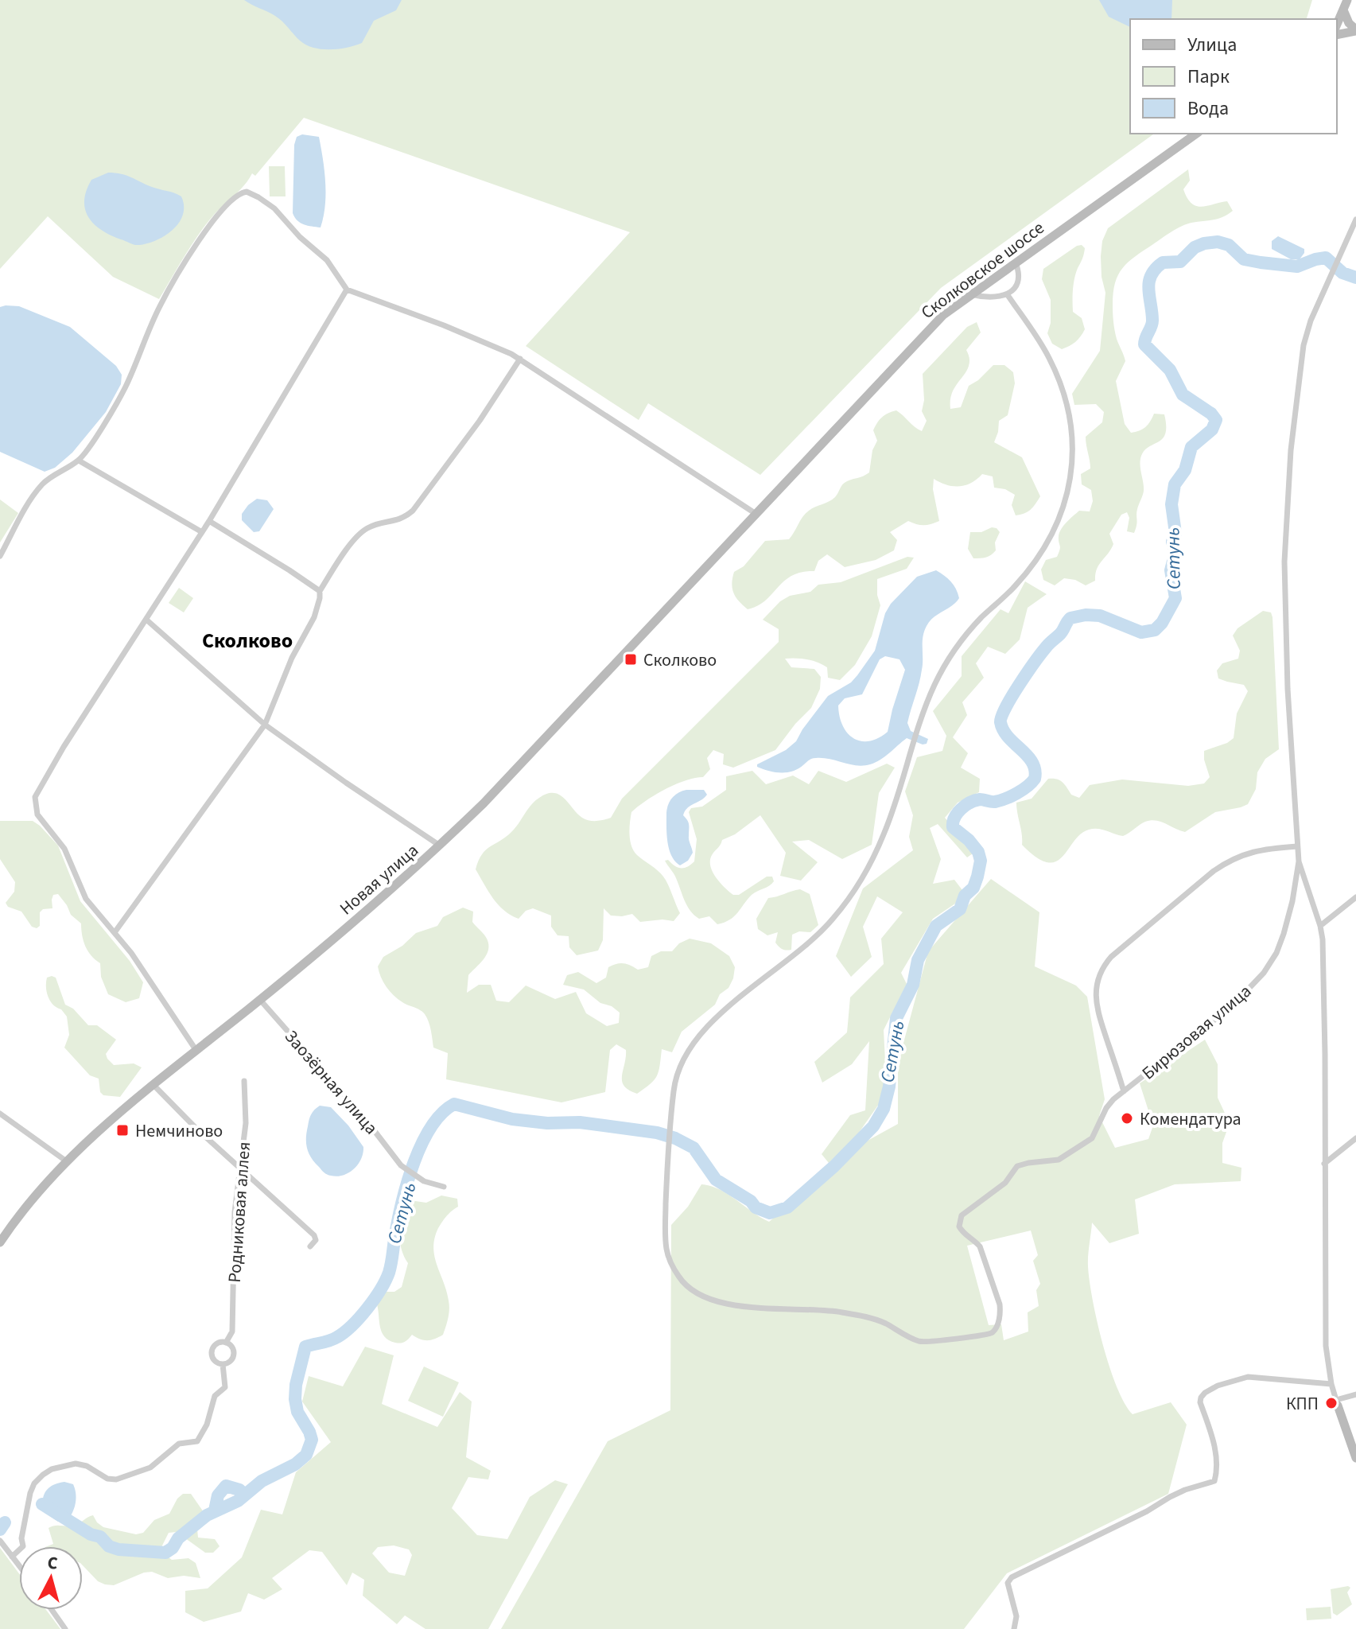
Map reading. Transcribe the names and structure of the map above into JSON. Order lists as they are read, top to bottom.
{
  "streets": {
    "street": [
      "Сколковское шоссе",
      "Новая улица",
      "Бирюзовая улица",
      "Заозёрная улица",
      "Родниковая аллея"
    ]
  },
  "crossings": [
    ["Сколковское шоссе", "Новая улица"],
    ["Новая улица", "Заозёрная улица"]
  ],
  "districts": ["Сколково"],
  "water": ["Сетунь"],
  "places": {
    "transit": ["Сколково", "Немчиново"],
    "other": ["Комендатура", "КПП"]
  },
  "legend": ["Улица", "Парк", "Вода"],
  "north": "top"
}
